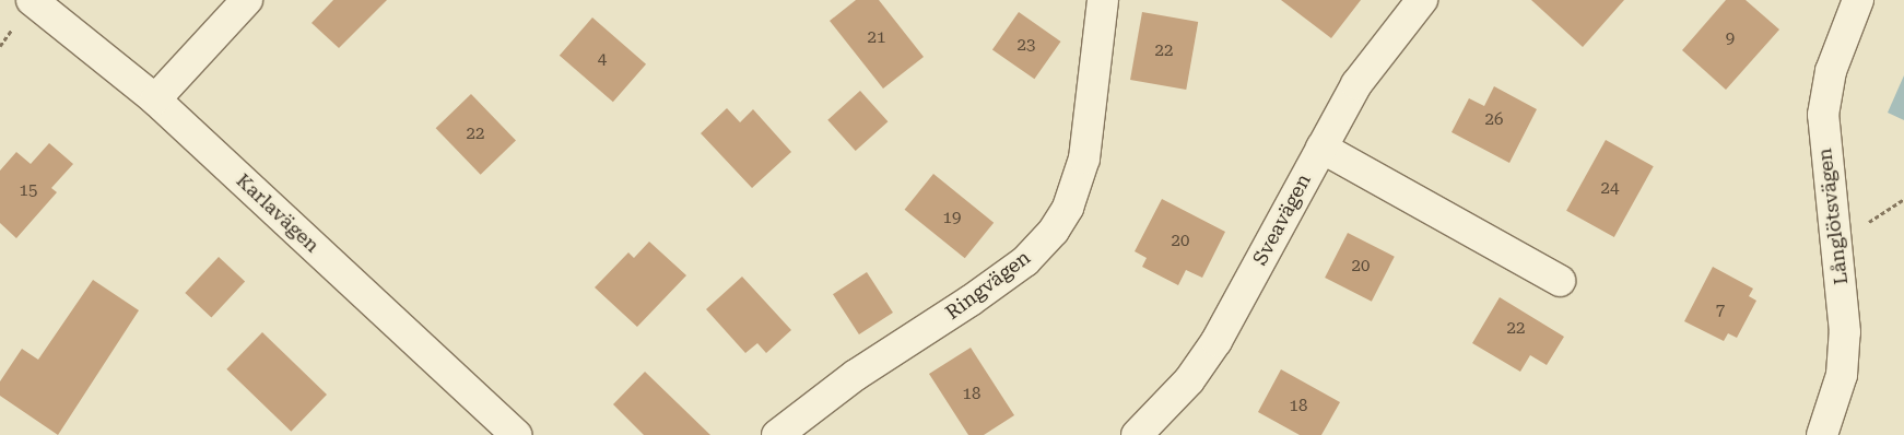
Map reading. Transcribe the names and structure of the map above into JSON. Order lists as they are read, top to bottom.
{
  "streets": {
    "street": [
      "Karlavägen",
      "Långlötsvägen",
      "Sveavägen",
      "Ringvägen"
    ]
  },
  "house_numbers": [
    "21",
    "9",
    "23",
    "22",
    "4",
    "26",
    "22",
    "24",
    "15",
    "19",
    "20",
    "20",
    "7",
    "22",
    "18",
    "18"
  ]
}
